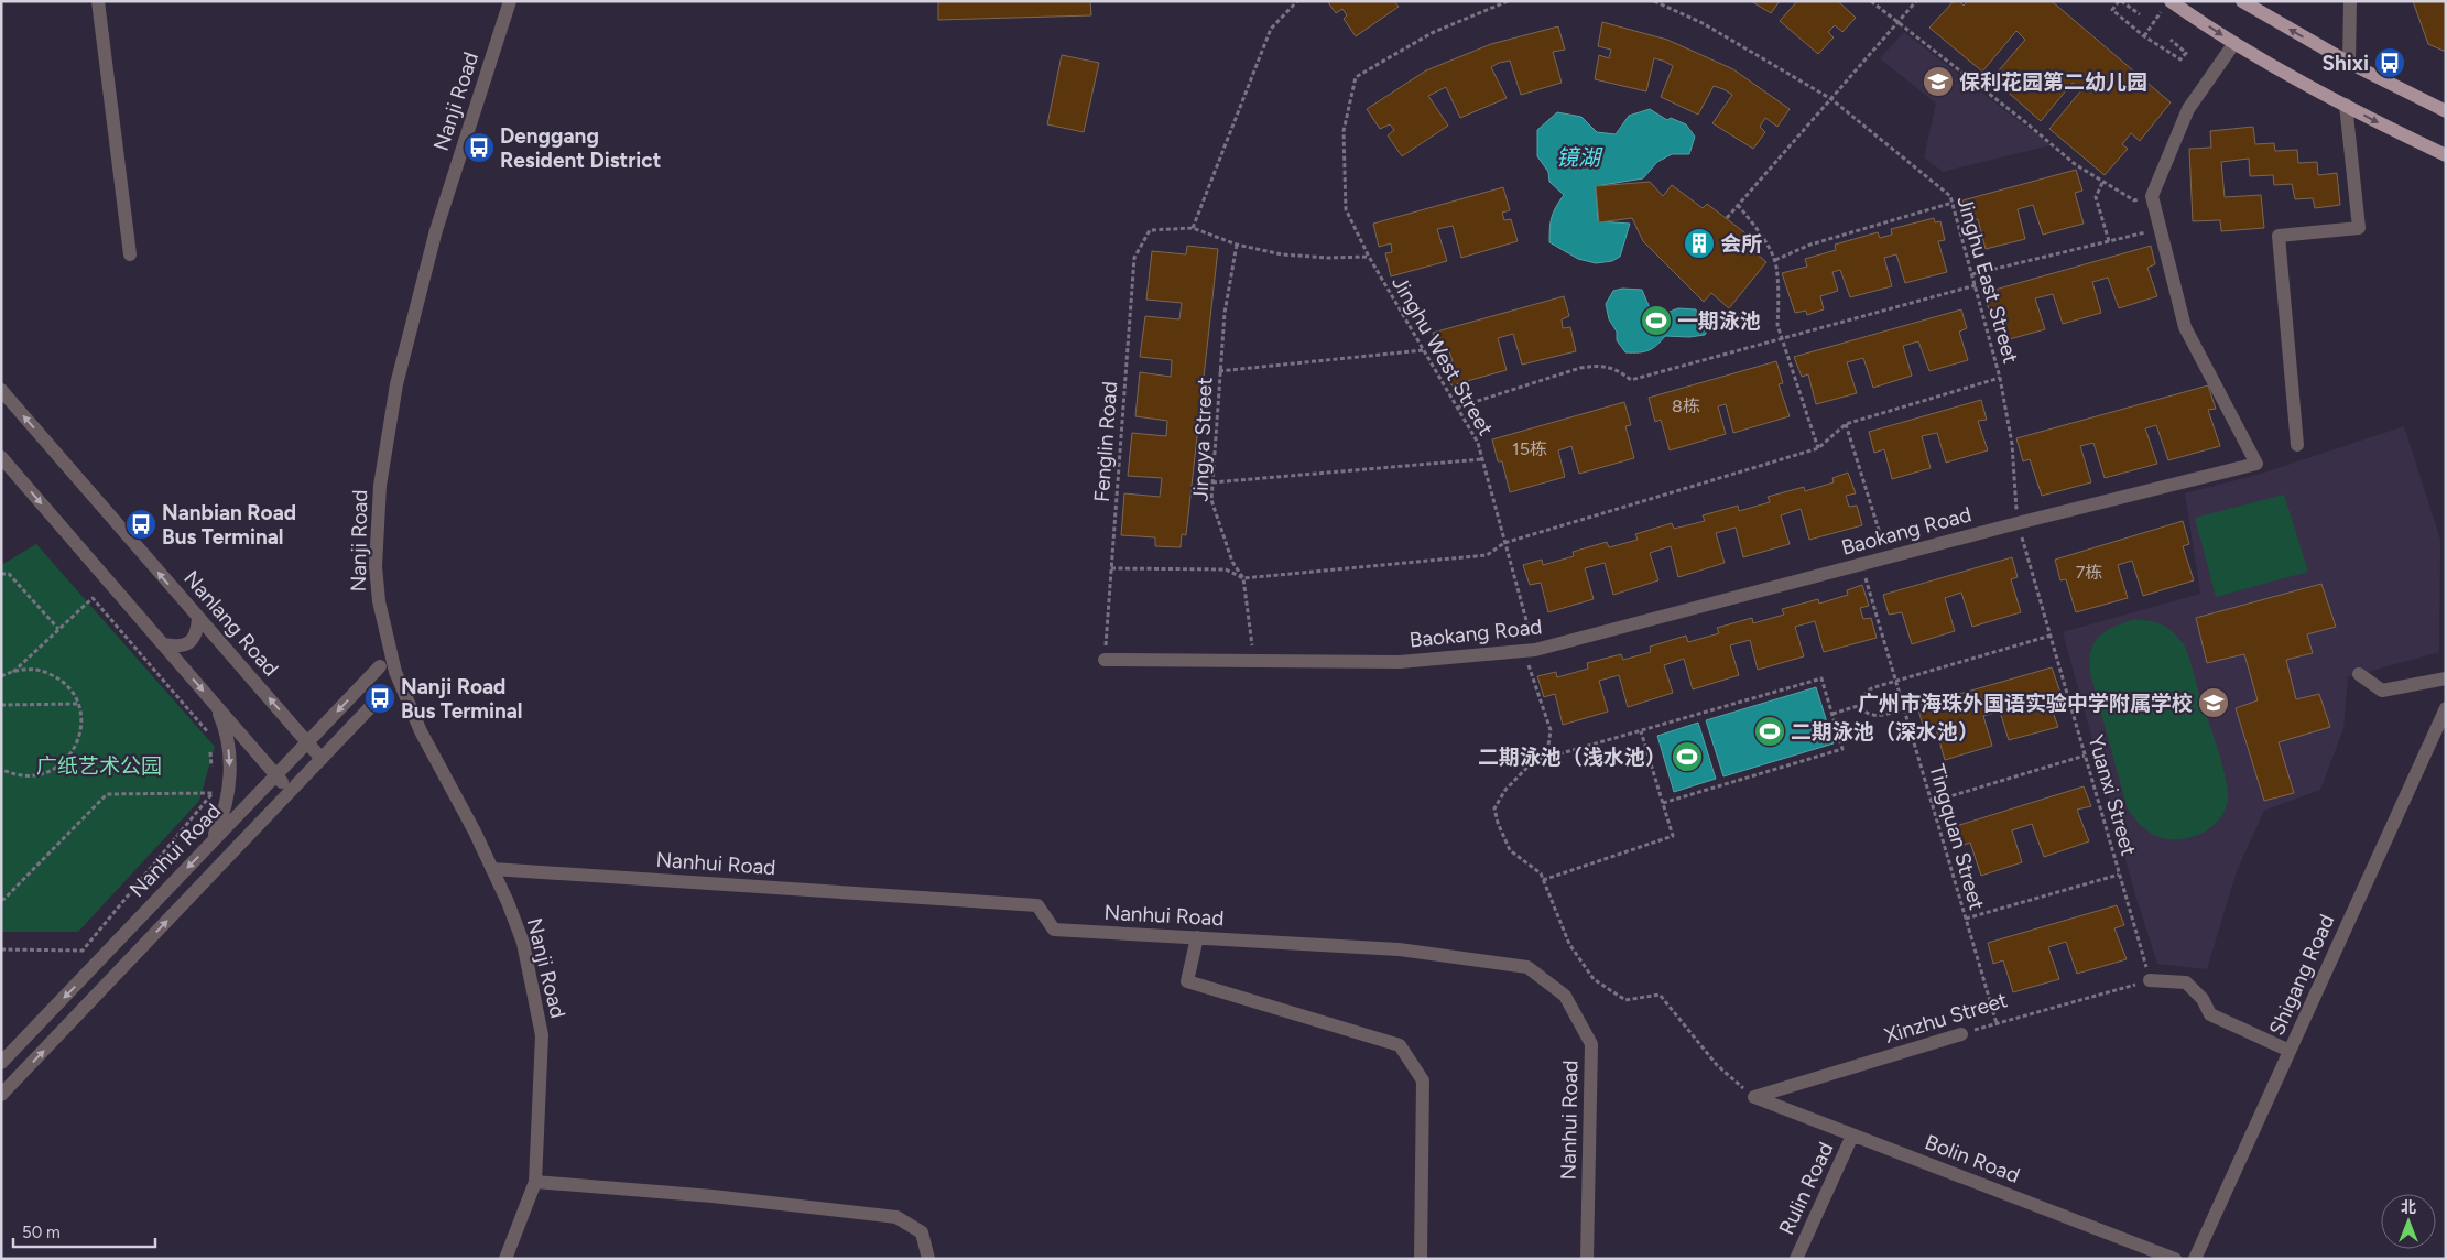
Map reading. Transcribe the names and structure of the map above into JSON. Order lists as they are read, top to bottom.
{
  "streets": {
    "street": [
      "Nanji Road",
      "Baokang Road",
      "Nanlang Road",
      "Nanhui Road",
      "Shigang Road",
      "Xinzhu Street",
      "Bolin Road",
      "Rulin Road"
    ],
    "path": [
      "Jinghu East Street",
      "Jinghu West Street",
      "Jingya Street",
      "Fenglin Road",
      "Yuanxi Street",
      "Tingquan Street"
    ]
  },
  "crossings": [
    ["Nanji Road", "Nanhui Road"],
    ["Jinghu East Street", "Baokang Road"],
    ["Jinghu East Street", "Yuanxi Street"],
    ["Jinghu West Street", "Baokang Road"],
    ["Jingya Street", "Baokang Road"],
    ["Fenglin Road", "Baokang Road"],
    ["Baokang Road", "Yuanxi Street"],
    ["Baokang Road", "Tingquan Street"],
    ["Nanlang Road", "Nanhui Road"],
    ["Yuanxi Street", "Xinzhu Street"],
    ["Tingquan Street", "Xinzhu Street"],
    ["Xinzhu Street", "Bolin Road"],
    ["Bolin Road", "Rulin Road"]
  ],
  "water": ["镜湖"],
  "parks": ["广纸艺术公园"],
  "places": {
    "bus stop": [
      "Shixi",
      "Denggang Resident District",
      "Nanbian Road Bus Terminal",
      "Nanji Road Bus Terminal"
    ],
    "school or university": ["保利花园第二幼儿园", "广州市海珠外国语实验中学附属学校"],
    "building": ["会所"],
    "sports": ["一期泳池", "二期泳池（深水池）", "二期泳池（浅水池）"]
  },
  "house_numbers": ["8栋", "15栋", "7栋"],
  "scale_bar": "50 m",
  "north": "top"
}
